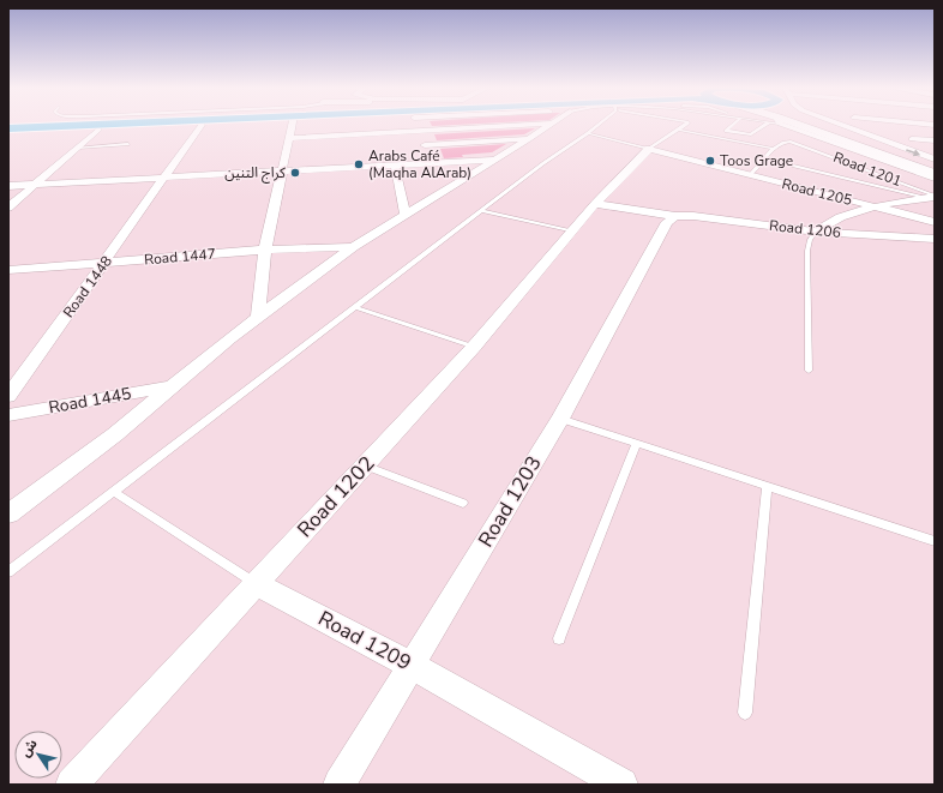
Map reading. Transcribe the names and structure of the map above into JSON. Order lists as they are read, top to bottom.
{
  "streets": {
    "street": [
      "Road 1201",
      "Road 1205",
      "Road 1206",
      "Road 1447",
      "Road 1448",
      "Road 1445",
      "Road 1202",
      "Road 1203",
      "Road 1209"
    ]
  },
  "crossings": [
    ["Road 1201", "Road 1205"],
    ["Road 1201", "Road 1206"],
    ["Road 1205", "Road 1202"],
    ["Road 1206", "Road 1202"],
    ["Road 1206", "Road 1203"],
    ["Road 1447", "Road 1448"],
    ["Road 1202", "Road 1209"],
    ["Road 1203", "Road 1209"]
  ],
  "places": ["Toos Grage", "Arabs Café (Maqha AlArab)", "كراج التنين"],
  "north": "top left"
}
